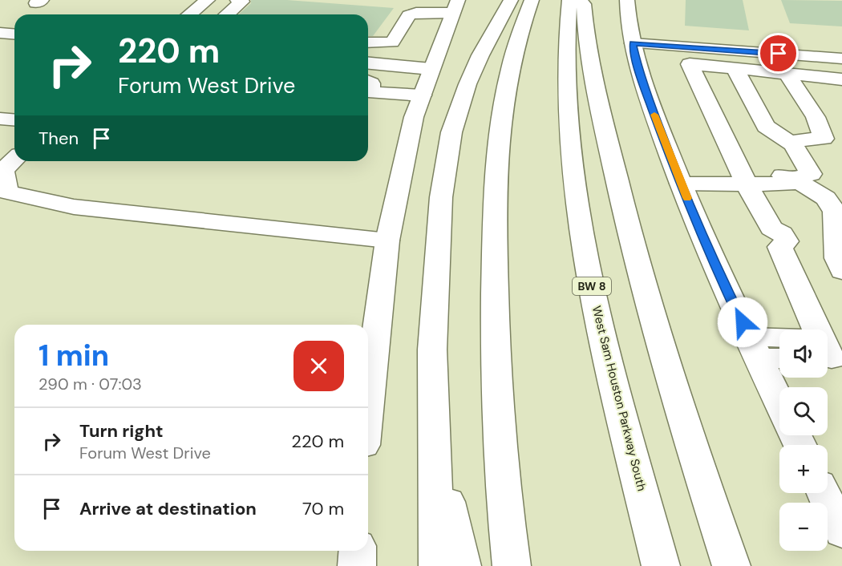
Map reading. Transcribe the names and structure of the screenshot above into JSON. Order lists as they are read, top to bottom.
{
  "streets": {
    "main road": ["BW 8", "West Sam Houston Parkway South"]
  },
  "page": {
    "turn": ["220 m", "Forum West Drive"],
    "then": "Then",
    "heading": ["1 min", "290 m · 07:03"],
    "map_buttons": ["+", "−"],
    "list": [
      {
        "name": "Turn right",
        "note": "Forum West Drive",
        "value": "220 m"
      },
      {
        "name": "Arrive at destination",
        "value": "70 m"
      }
    ]
  }
}
